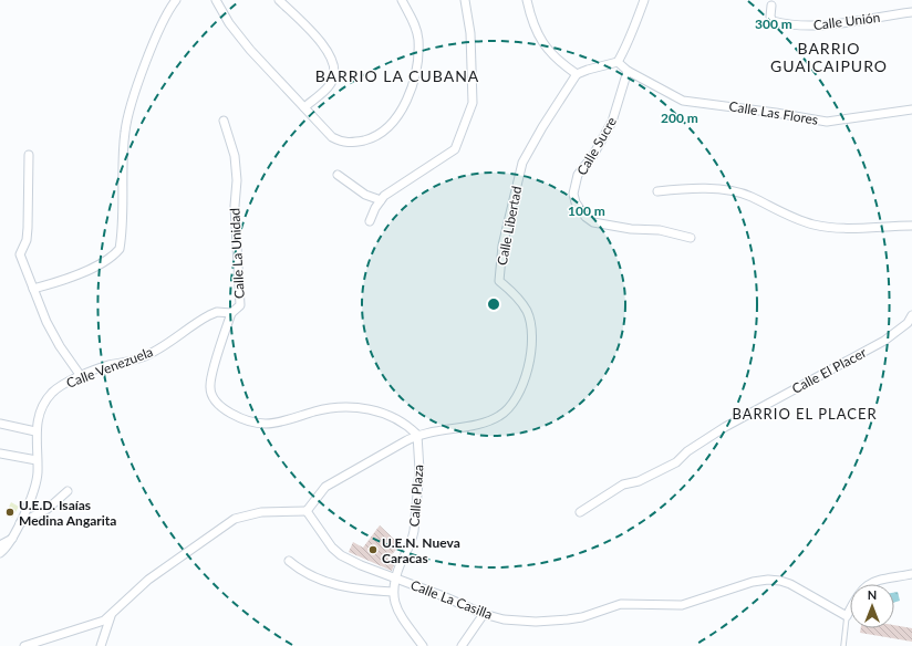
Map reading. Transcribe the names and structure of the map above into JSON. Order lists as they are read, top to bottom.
{
  "streets": {
    "street": [
      "Calle Unión",
      "Calle Las Flores",
      "Calle Sucre",
      "Calle Libertad",
      "Calle La Unidad",
      "Calle Venezuela",
      "Calle El Placer",
      "Calle Plaza",
      "Calle La Casilla"
    ]
  },
  "crossings": [
    ["Calle Las Flores", "Calle Sucre"],
    ["Calle Libertad", "Calle La Unidad"],
    ["Calle Libertad", "Calle Plaza"],
    ["Calle Libertad", "Calle La Casilla"],
    ["Calle La Unidad", "Calle Venezuela"],
    ["Calle La Unidad", "Calle Plaza"],
    ["Calle Plaza", "Calle La Casilla"]
  ],
  "districts": ["BARRIO GUAICAIPURO", "BARRIO LA CUBANA", "BARRIO EL PLACER"],
  "places": ["U.E.D. Isaías Medina Angarita", "U.E.N. Nueva Caracas"],
  "north": "top",
  "rings": ["300 m", "200 m", "100 m"]
}
